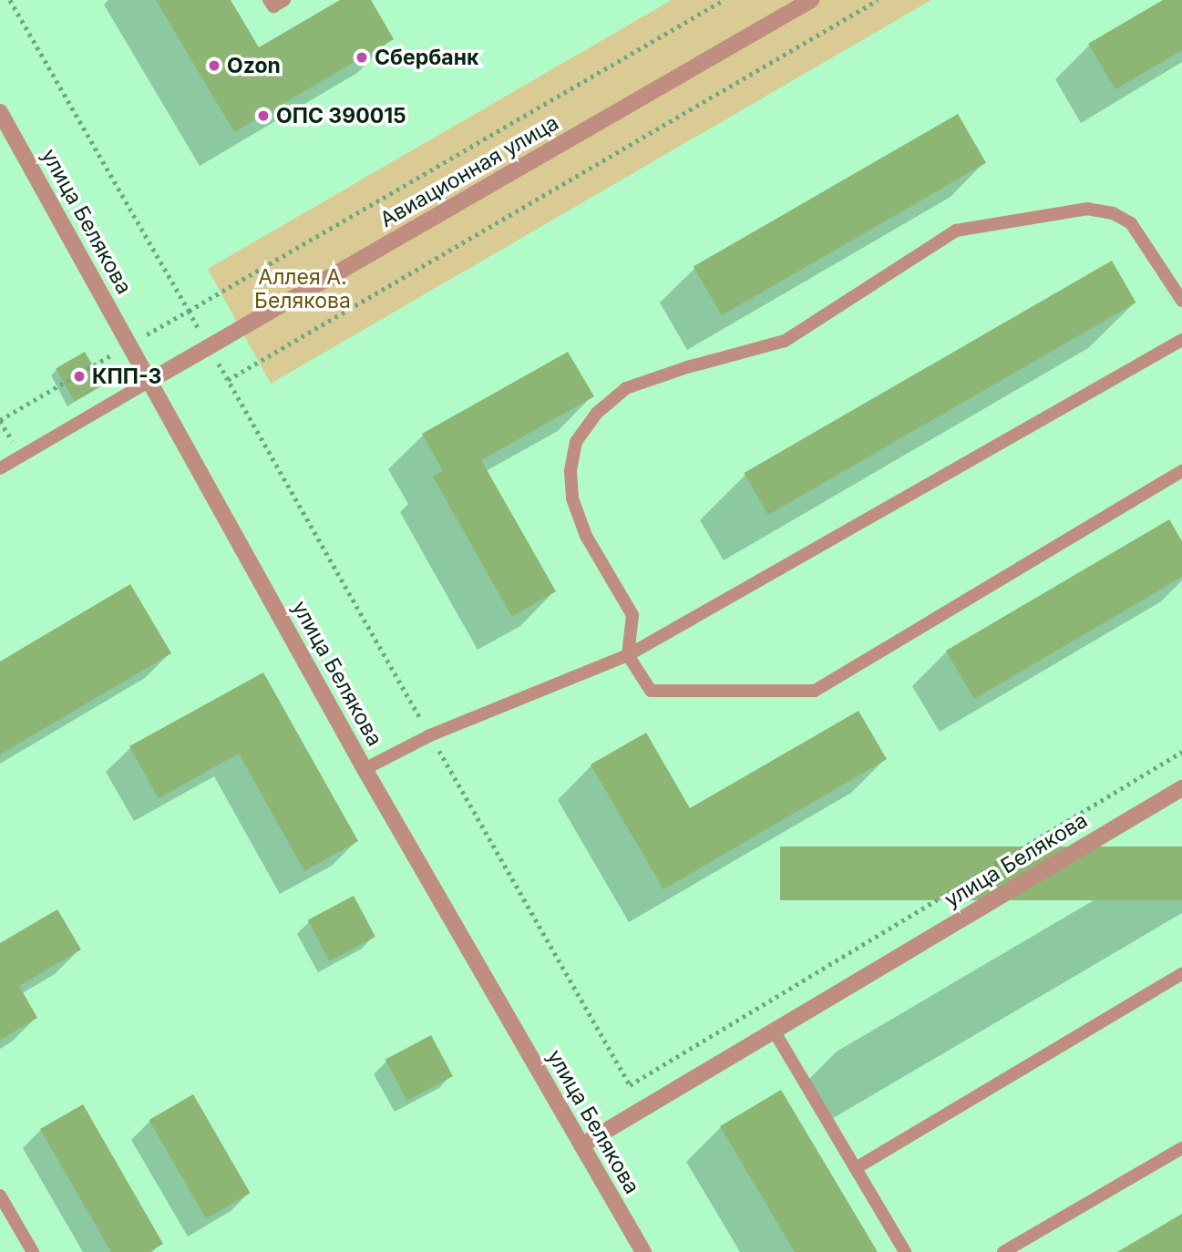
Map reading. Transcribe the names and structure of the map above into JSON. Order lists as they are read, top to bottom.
{
  "streets": {
    "street": ["Авиационная улица", "улица Белякова"]
  },
  "crossings": [
    ["Авиационная улица", "улица Белякова"]
  ],
  "parks": ["Аллея А. Белякова"],
  "places": [
    "Сбербанк",
    "Ozon",
    "ОПС 390015",
    "КПП-3"
  ]
}
